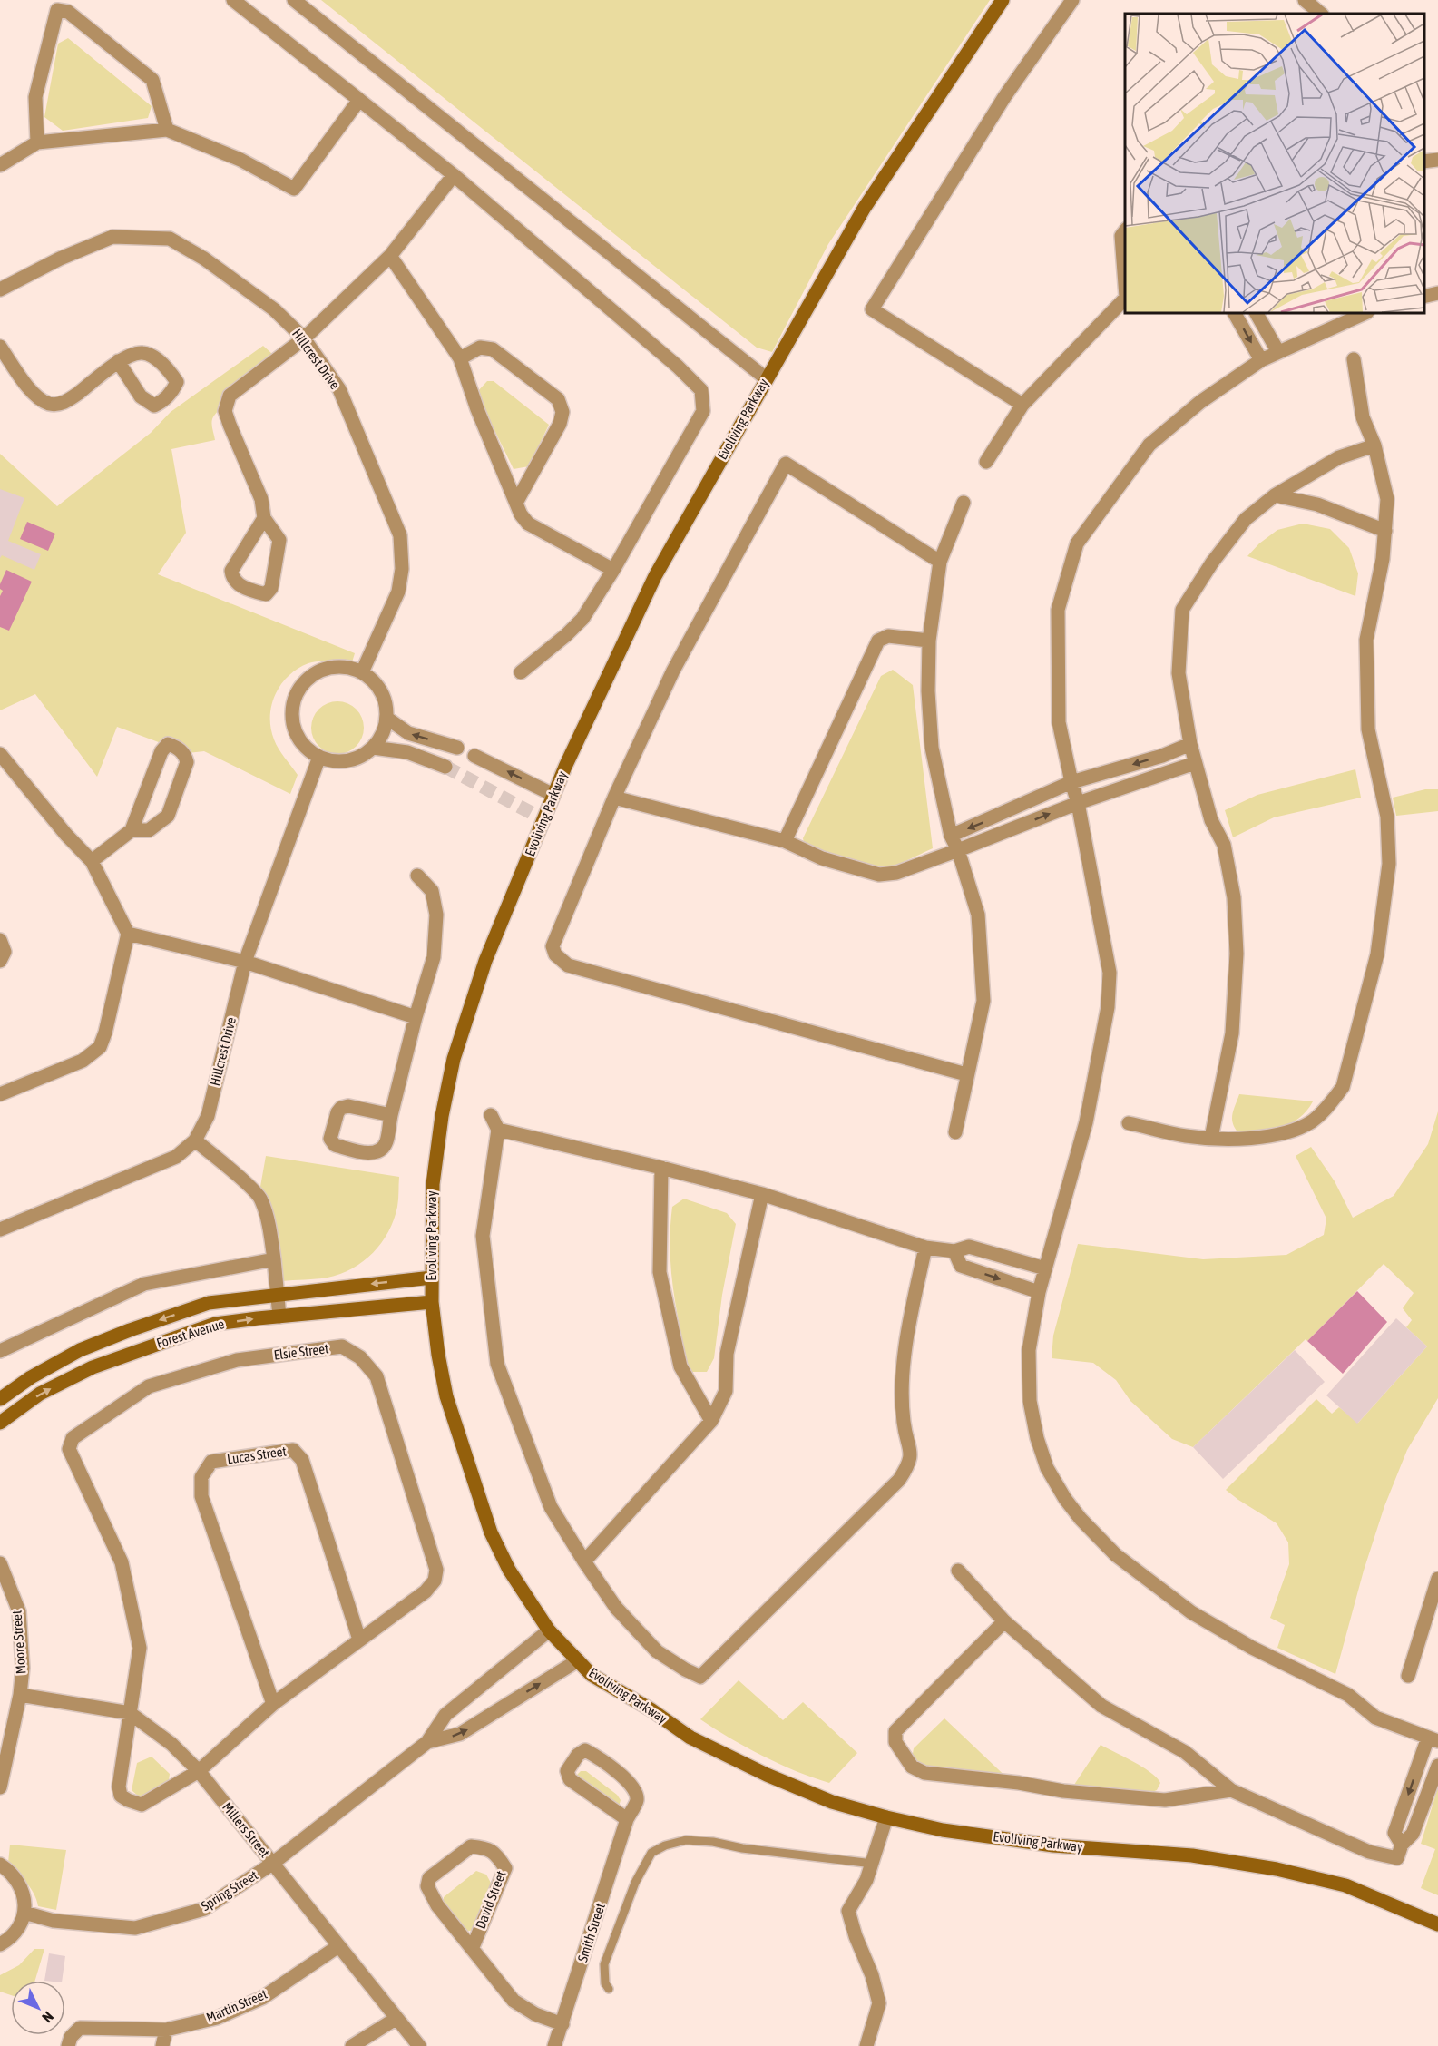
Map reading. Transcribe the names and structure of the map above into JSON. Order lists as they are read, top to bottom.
{
  "streets": {
    "street": [
      "Hillcrest Drive",
      "Evoliving Parkway",
      "Forest Avenue",
      "Elsie Street",
      "Lucas Street",
      "Moore Street",
      "Millers Street",
      "Spring Street",
      "David Street",
      "Smith Street",
      "Martin Street"
    ]
  },
  "crossings": [
    ["Evoliving Parkway", "Forest Avenue"],
    ["Evoliving Parkway", "Spring Street"],
    ["Elsie Street", "Lucas Street"],
    ["Elsie Street", "Millers Street"],
    ["Moore Street", "Millers Street"],
    ["Millers Street", "Spring Street"],
    ["Millers Street", "Martin Street"],
    ["David Street", "Smith Street"]
  ],
  "north": "bottom right"
}
